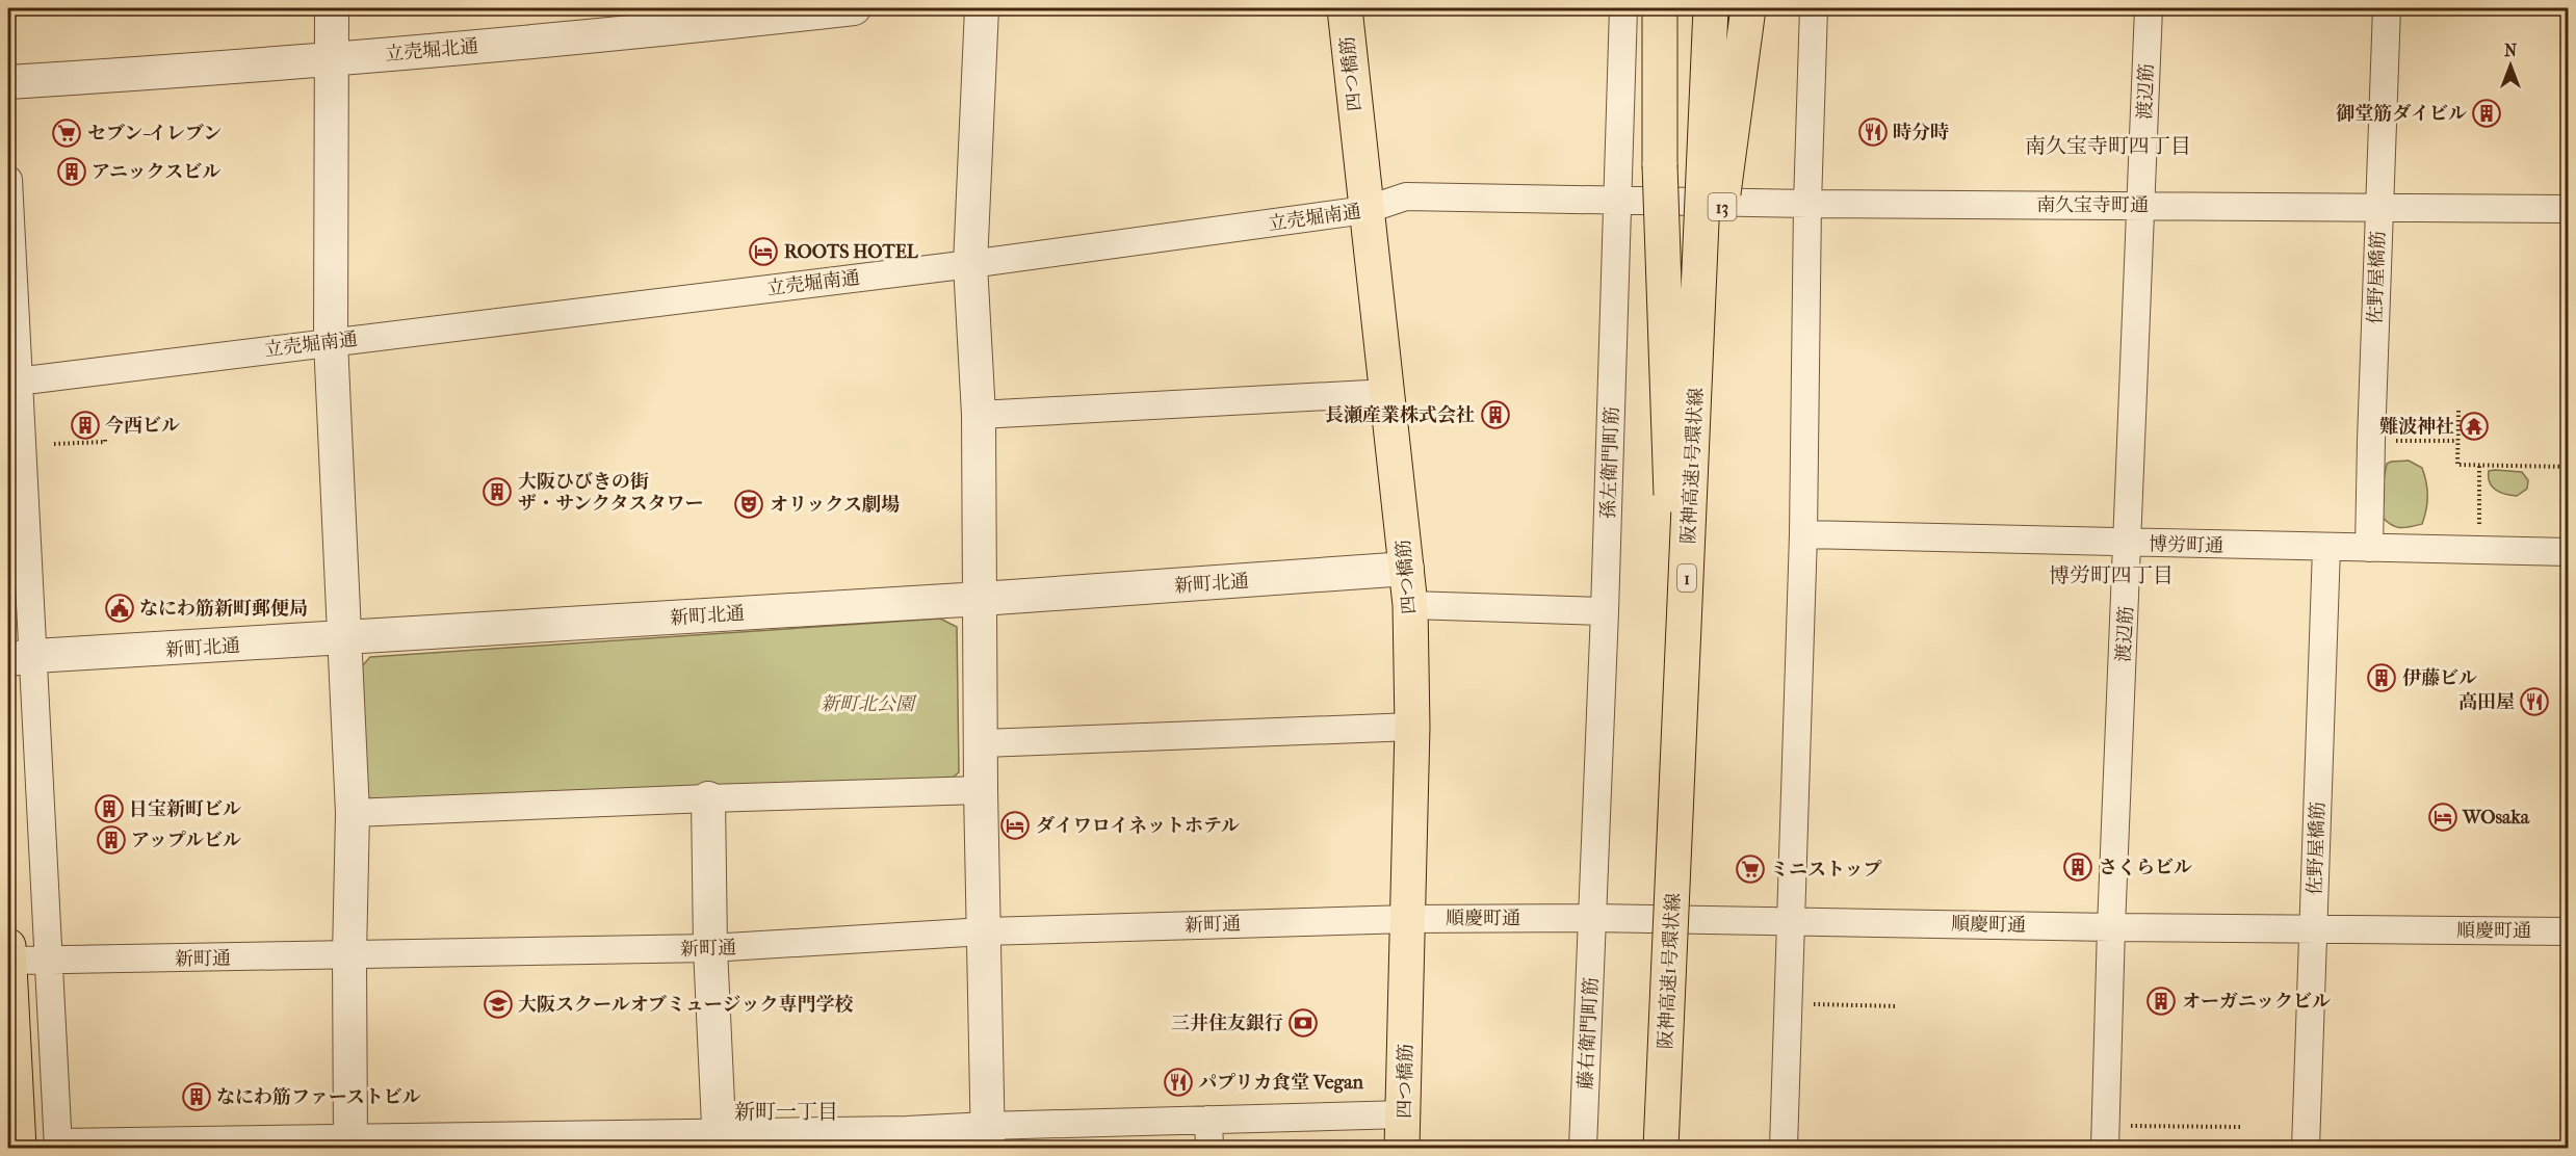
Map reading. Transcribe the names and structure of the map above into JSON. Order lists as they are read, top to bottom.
{
  "streets": {
    "main road": [
      "四つ橋筋",
      "13",
      "阪神高速1号環状線",
      "1"
    ],
    "street": [
      "立売堀北通",
      "渡辺筋",
      "南久宝寺町通",
      "立売堀南通",
      "佐野屋橋筋",
      "孫左衛門町筋",
      "博労町通",
      "新町北通",
      "順慶町通",
      "新町通",
      "藤右衛門町筋"
    ]
  },
  "crossings": [
    ["四つ橋筋", "立売堀南通"],
    ["四つ橋筋", "新町北通"],
    ["四つ橋筋", "順慶町通"],
    ["四つ橋筋", "新町通"],
    ["渡辺筋", "南久宝寺町通"],
    ["渡辺筋", "博労町通"],
    ["渡辺筋", "順慶町通"],
    ["南久宝寺町通", "立売堀南通"],
    ["南久宝寺町通", "佐野屋橋筋"],
    ["南久宝寺町通", "孫左衛門町筋"],
    ["13", "阪神高速1号環状線"],
    ["立売堀南通", "孫左衛門町筋"],
    ["佐野屋橋筋", "博労町通"],
    ["佐野屋橋筋", "順慶町通"],
    ["孫左衛門町筋", "順慶町通"],
    ["孫左衛門町筋", "藤右衛門町筋"],
    ["順慶町通", "新町通"],
    ["順慶町通", "藤右衛門町筋"]
  ],
  "districts": ["南久宝寺町四丁目", "博労町四丁目", "新町一丁目"],
  "parks": ["新町北公園"],
  "places": {
    "building": [
      "御堂筋ダイビル",
      "アニックスビル",
      "長瀬産業株式会社",
      "今西ビル",
      "大阪ひびきの街 ザ・サンクタスタワー",
      "伊藤ビル",
      "日宝新町ビル",
      "アップルビル",
      "さくらビル",
      "オーガニックビル",
      "なにわ筋ファーストビル"
    ],
    "restaurant": ["時分時", "高田屋", "パプリカ食堂 Vegan"],
    "supermarket": ["セブン-イレブン", "ミニストップ"],
    "hotel": ["ROOTS HOTEL", "WOsaka", "ダイワロイネットホテル"],
    "temple": ["難波神社"],
    "theatre": ["オリックス劇場"],
    "public building": ["なにわ筋新町郵便局"],
    "school or university": ["大阪スクールオブミュージック専門学校"],
    "bank": ["三井住友銀行"]
  },
  "north": "top"
}
